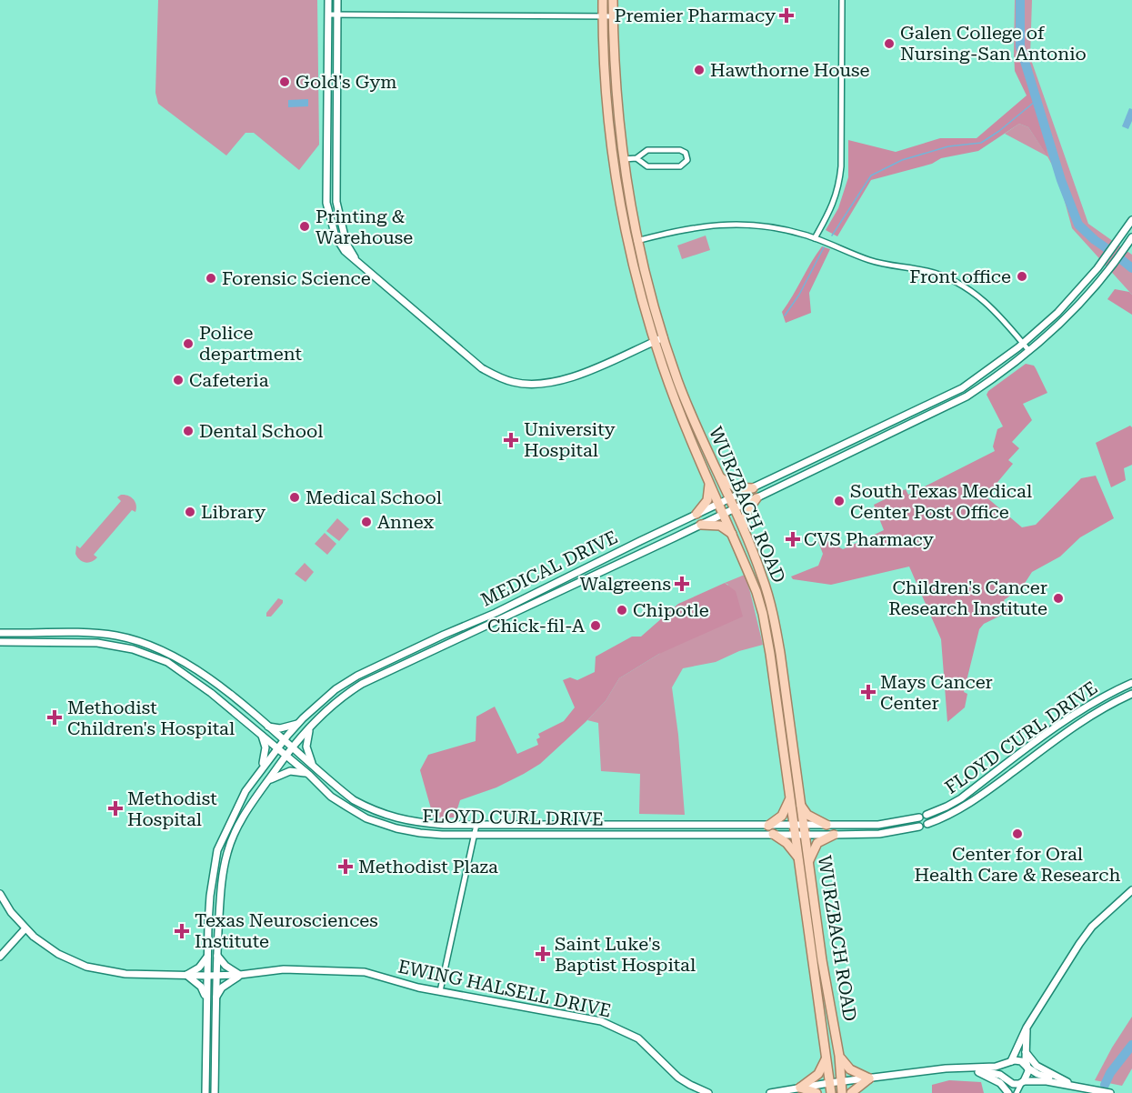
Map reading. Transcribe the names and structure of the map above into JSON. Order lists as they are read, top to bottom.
{
  "streets": {
    "main road": ["WURZBACH ROAD"],
    "street": ["MEDICAL DRIVE", "FLOYD CURL DRIVE", "EWING HALSELL DRIVE"]
  },
  "crossings": [
    ["WURZBACH ROAD", "MEDICAL DRIVE"],
    ["WURZBACH ROAD", "FLOYD CURL DRIVE"],
    ["MEDICAL DRIVE", "FLOYD CURL DRIVE"],
    ["MEDICAL DRIVE", "EWING HALSELL DRIVE"]
  ],
  "places": {
    "health": [
      "Premier Pharmacy",
      "University Hospital",
      "CVS Pharmacy",
      "Walgreens",
      "Mays Cancer Center",
      "Methodist Children's Hospital",
      "Methodist Hospital",
      "Methodist Plaza",
      "Texas Neurosciences Institute",
      "Saint Luke's Baptist Hospital"
    ],
    "other": [
      "Galen College of Nursing-San Antonio",
      "Hawthorne House",
      "Gold's Gym",
      "Printing & Warehouse",
      "Front office",
      "Forensic Science",
      "Police department",
      "Cafeteria",
      "Dental School",
      "Medical School",
      "South Texas Medical Center Post Office",
      "Library",
      "Annex",
      "Children's Cancer Research Institute",
      "Chipotle",
      "Chick-fil-A",
      "Center for Oral Health Care & Research"
    ]
  }
}
